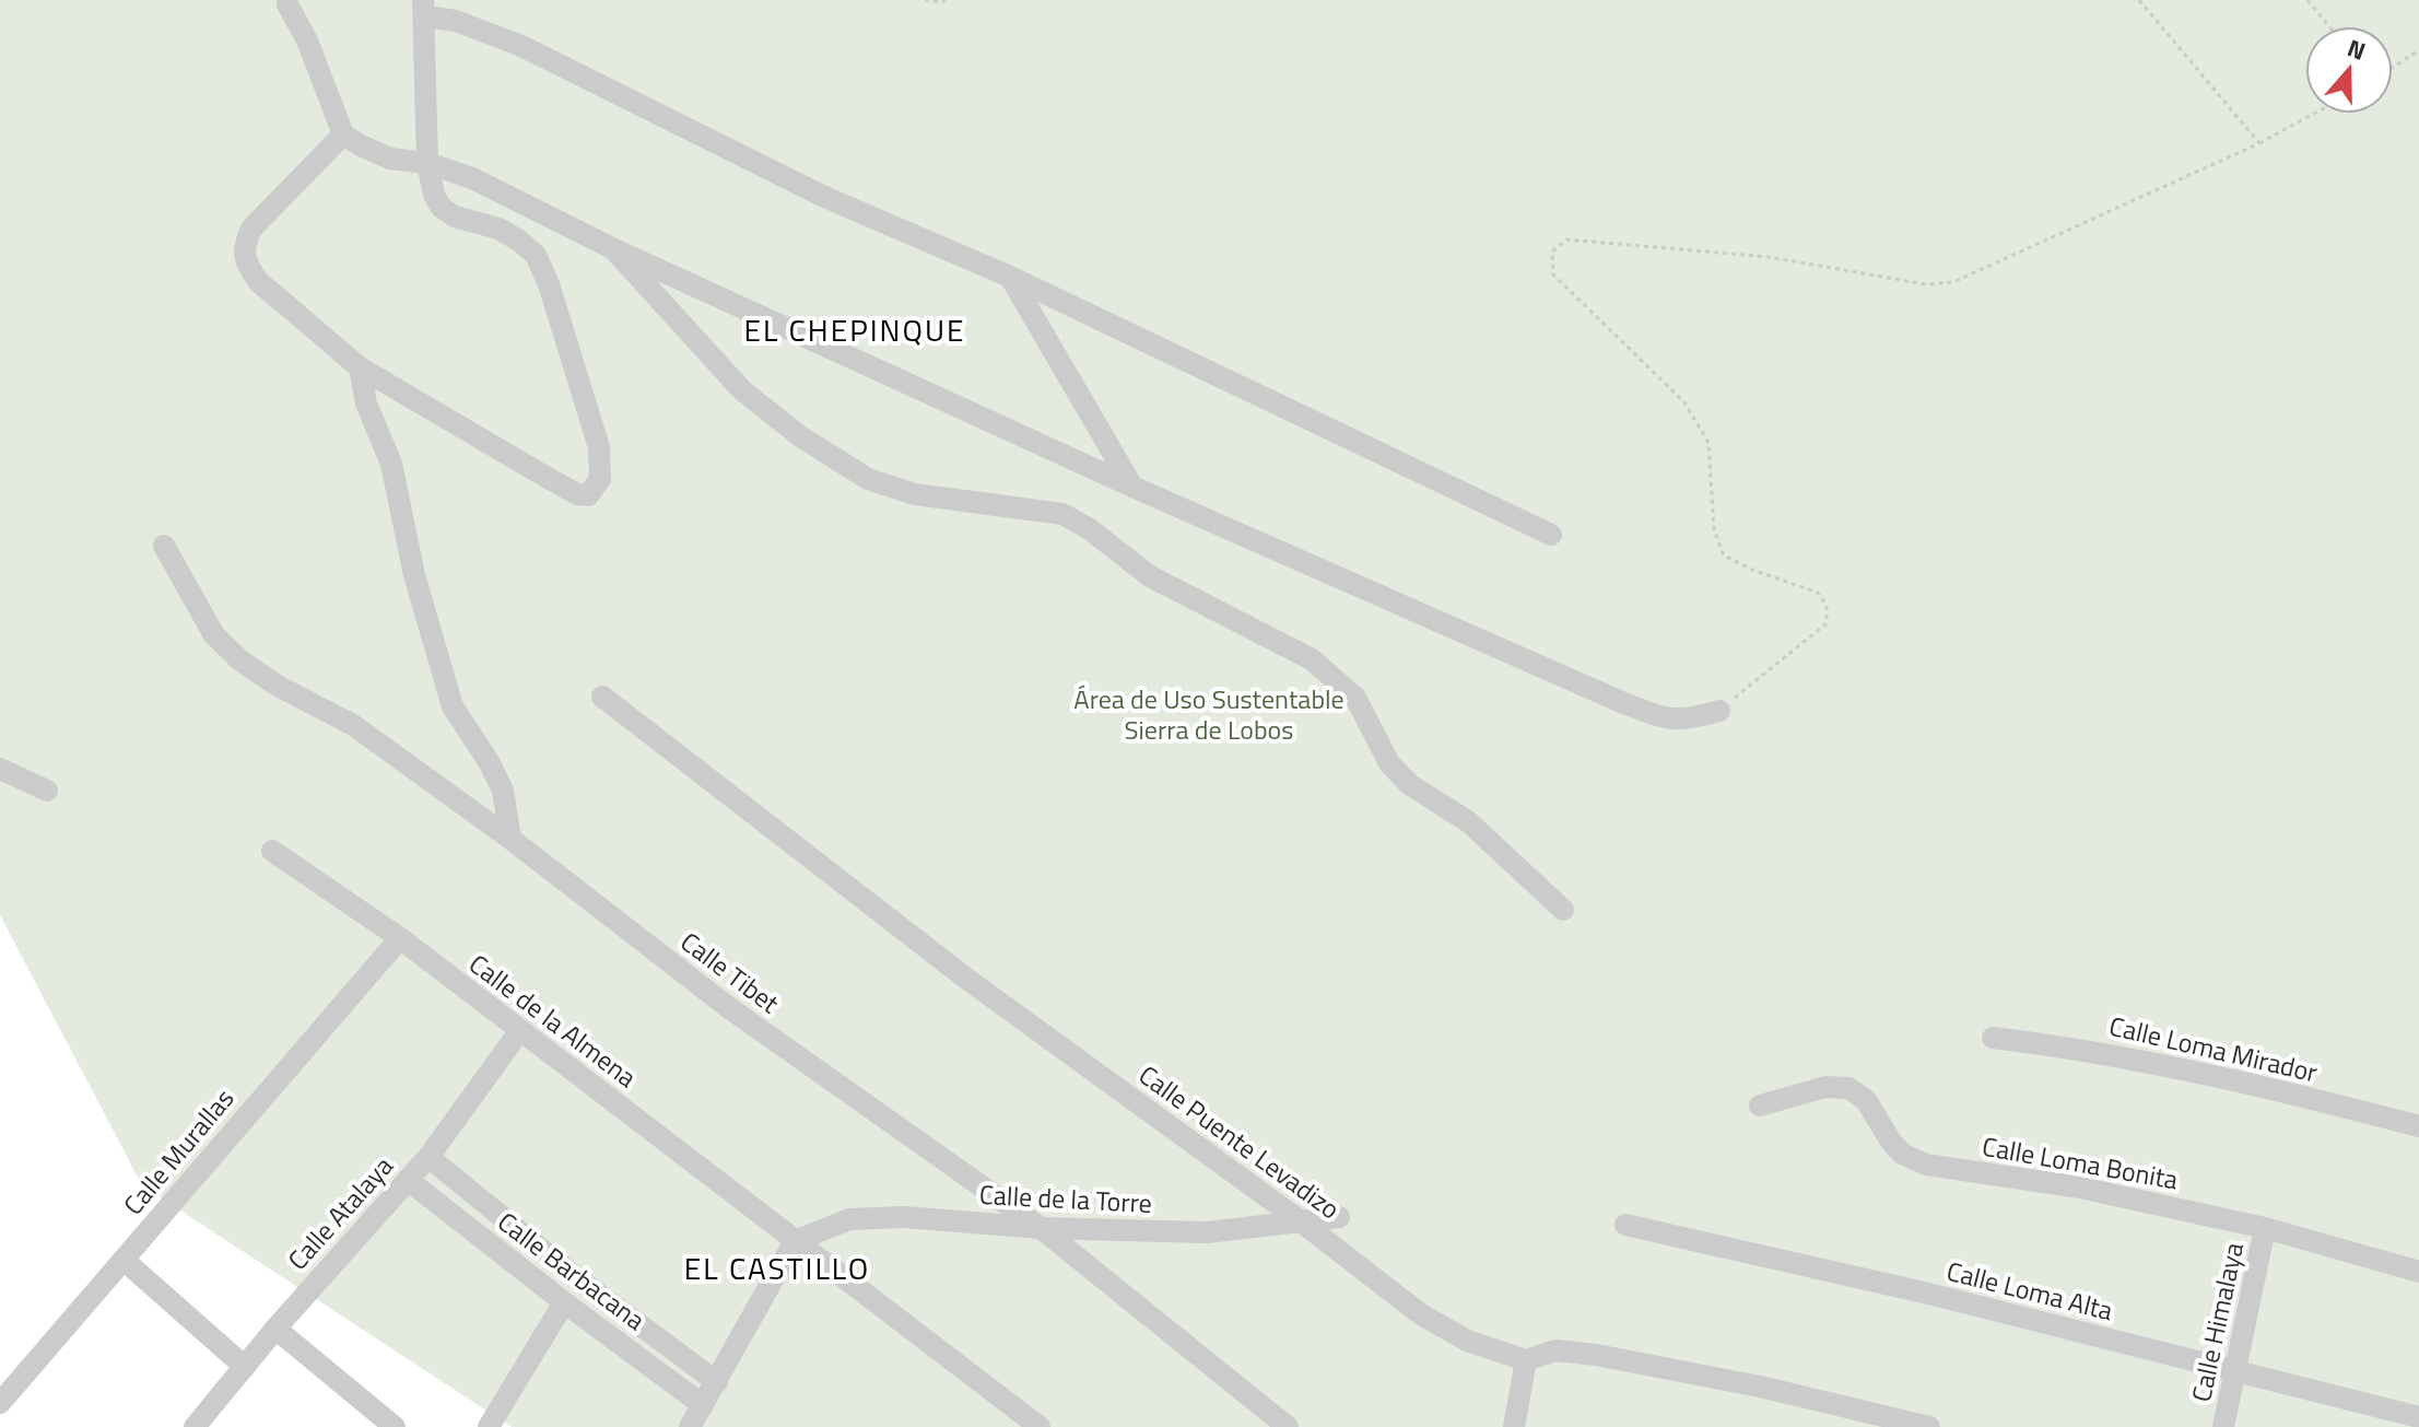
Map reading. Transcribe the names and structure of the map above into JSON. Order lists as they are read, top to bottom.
{
  "streets": {
    "street": [
      "Calle Tibet",
      "Calle de la Almena",
      "Calle Loma Mirador",
      "Calle Puente Levadizo",
      "Calle Murallas",
      "Calle Loma Bonita",
      "Calle de la Torre",
      "Calle Atalaya",
      "Calle Barbacana",
      "Calle Loma Alta",
      "Calle Himalaya"
    ]
  },
  "crossings": [
    ["Calle Tibet", "Calle de la Torre"],
    ["Calle de la Almena", "Calle Murallas"],
    ["Calle de la Almena", "Calle de la Torre"],
    ["Calle de la Almena", "Calle Atalaya"],
    ["Calle Puente Levadizo", "Calle de la Torre"],
    ["Calle Loma Bonita", "Calle Himalaya"],
    ["Calle Atalaya", "Calle Barbacana"],
    ["Calle Loma Alta", "Calle Himalaya"]
  ],
  "districts": ["EL CHEPINQUE", "EL CASTILLO"],
  "parks": ["Área de Uso Sustentable Sierra de Lobos"],
  "north": "top"
}
